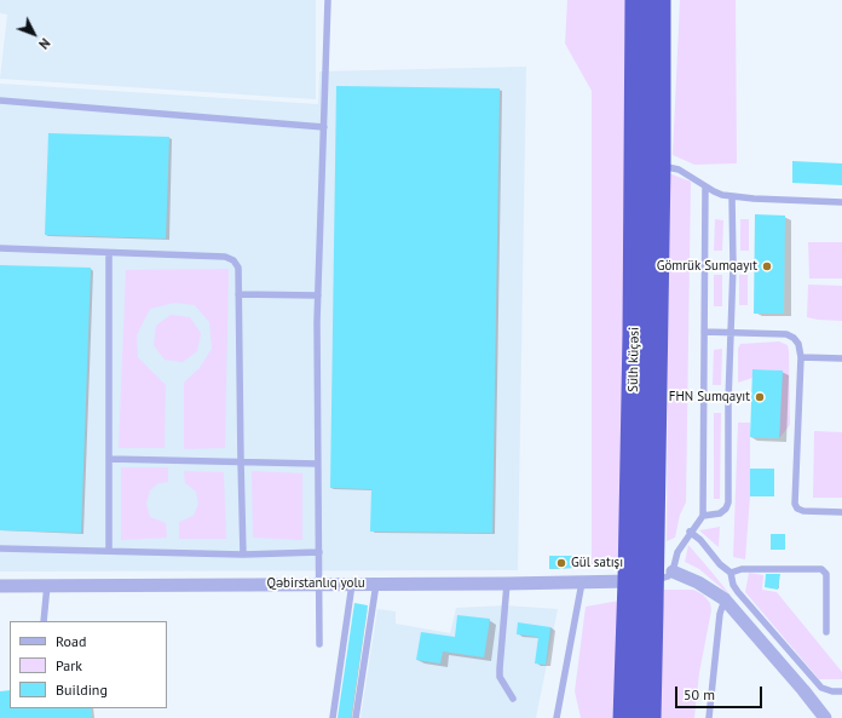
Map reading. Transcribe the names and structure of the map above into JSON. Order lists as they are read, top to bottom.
{
  "streets": {
    "highway": ["Sülh küçəsi"],
    "street": ["Qəbirstanlıq yolu"]
  },
  "crossings": [
    ["Sülh küçəsi", "Qəbirstanlıq yolu"]
  ],
  "places": ["Gömrük Sumqayıt", "FHN Sumqayıt", "Gül satışı"],
  "legend": ["Road", "Park", "Building"],
  "scale_bar": "50 m",
  "north": "bottom right"
}
